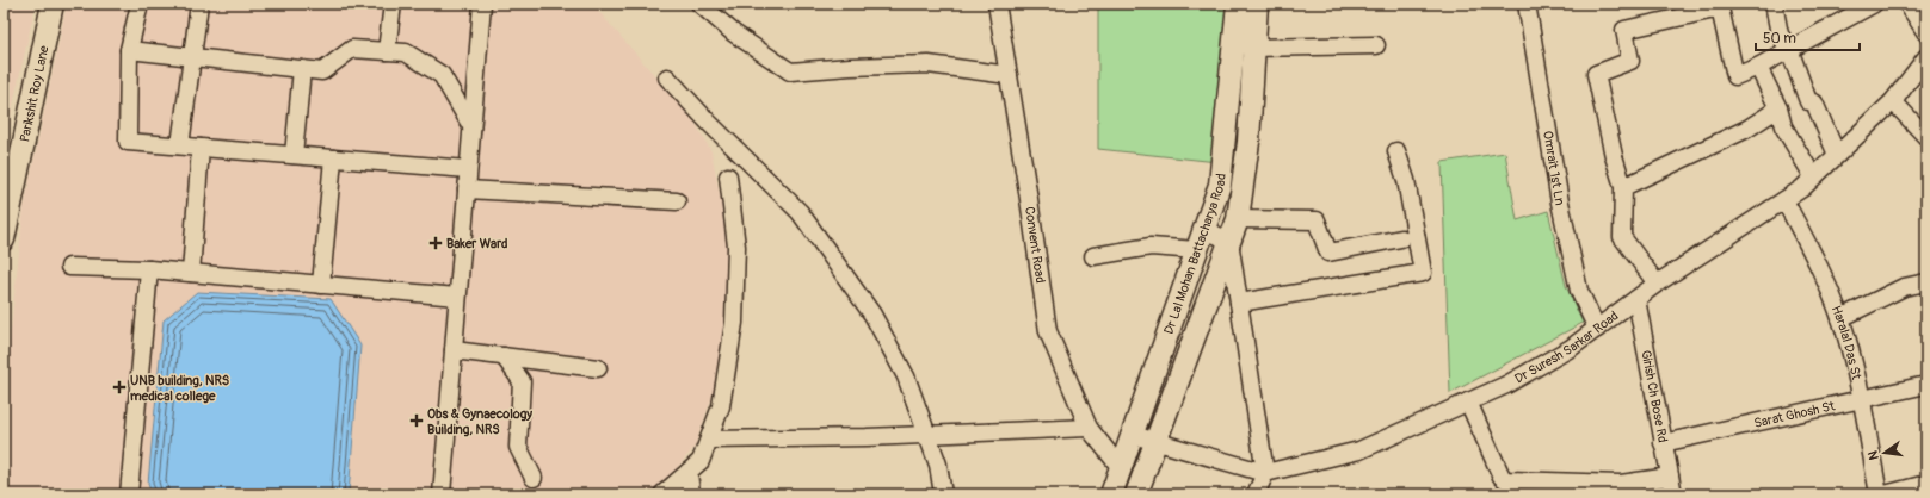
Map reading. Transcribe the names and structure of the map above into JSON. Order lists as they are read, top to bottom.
{
  "streets": {
    "main road": ["Parikshit Roy Lane", "Dr Lal Mohan Battacharya Road"],
    "street": [
      "Omrait 1st Ln",
      "Convent Road",
      "Haralal Das St",
      "Dr Suresh Sarkar Road",
      "Girish Ch Bose Rd",
      "Sarat Ghosh St"
    ]
  },
  "crossings": [
    ["Omrait 1st Ln", "Dr Suresh Sarkar Road"],
    ["Convent Road", "Dr Lal Mohan Battacharya Road"],
    ["Dr Lal Mohan Battacharya Road", "Dr Suresh Sarkar Road"],
    ["Haralal Das St", "Dr Suresh Sarkar Road"],
    ["Haralal Das St", "Sarat Ghosh St"],
    ["Dr Suresh Sarkar Road", "Girish Ch Bose Rd"],
    ["Girish Ch Bose Rd", "Sarat Ghosh St"]
  ],
  "places": {
    "health": ["Baker Ward", "UNB building, NRS medical college", "Obs & Gynaecology Building, NRS"]
  },
  "scale_bar": "50 m",
  "north": "left"
}
